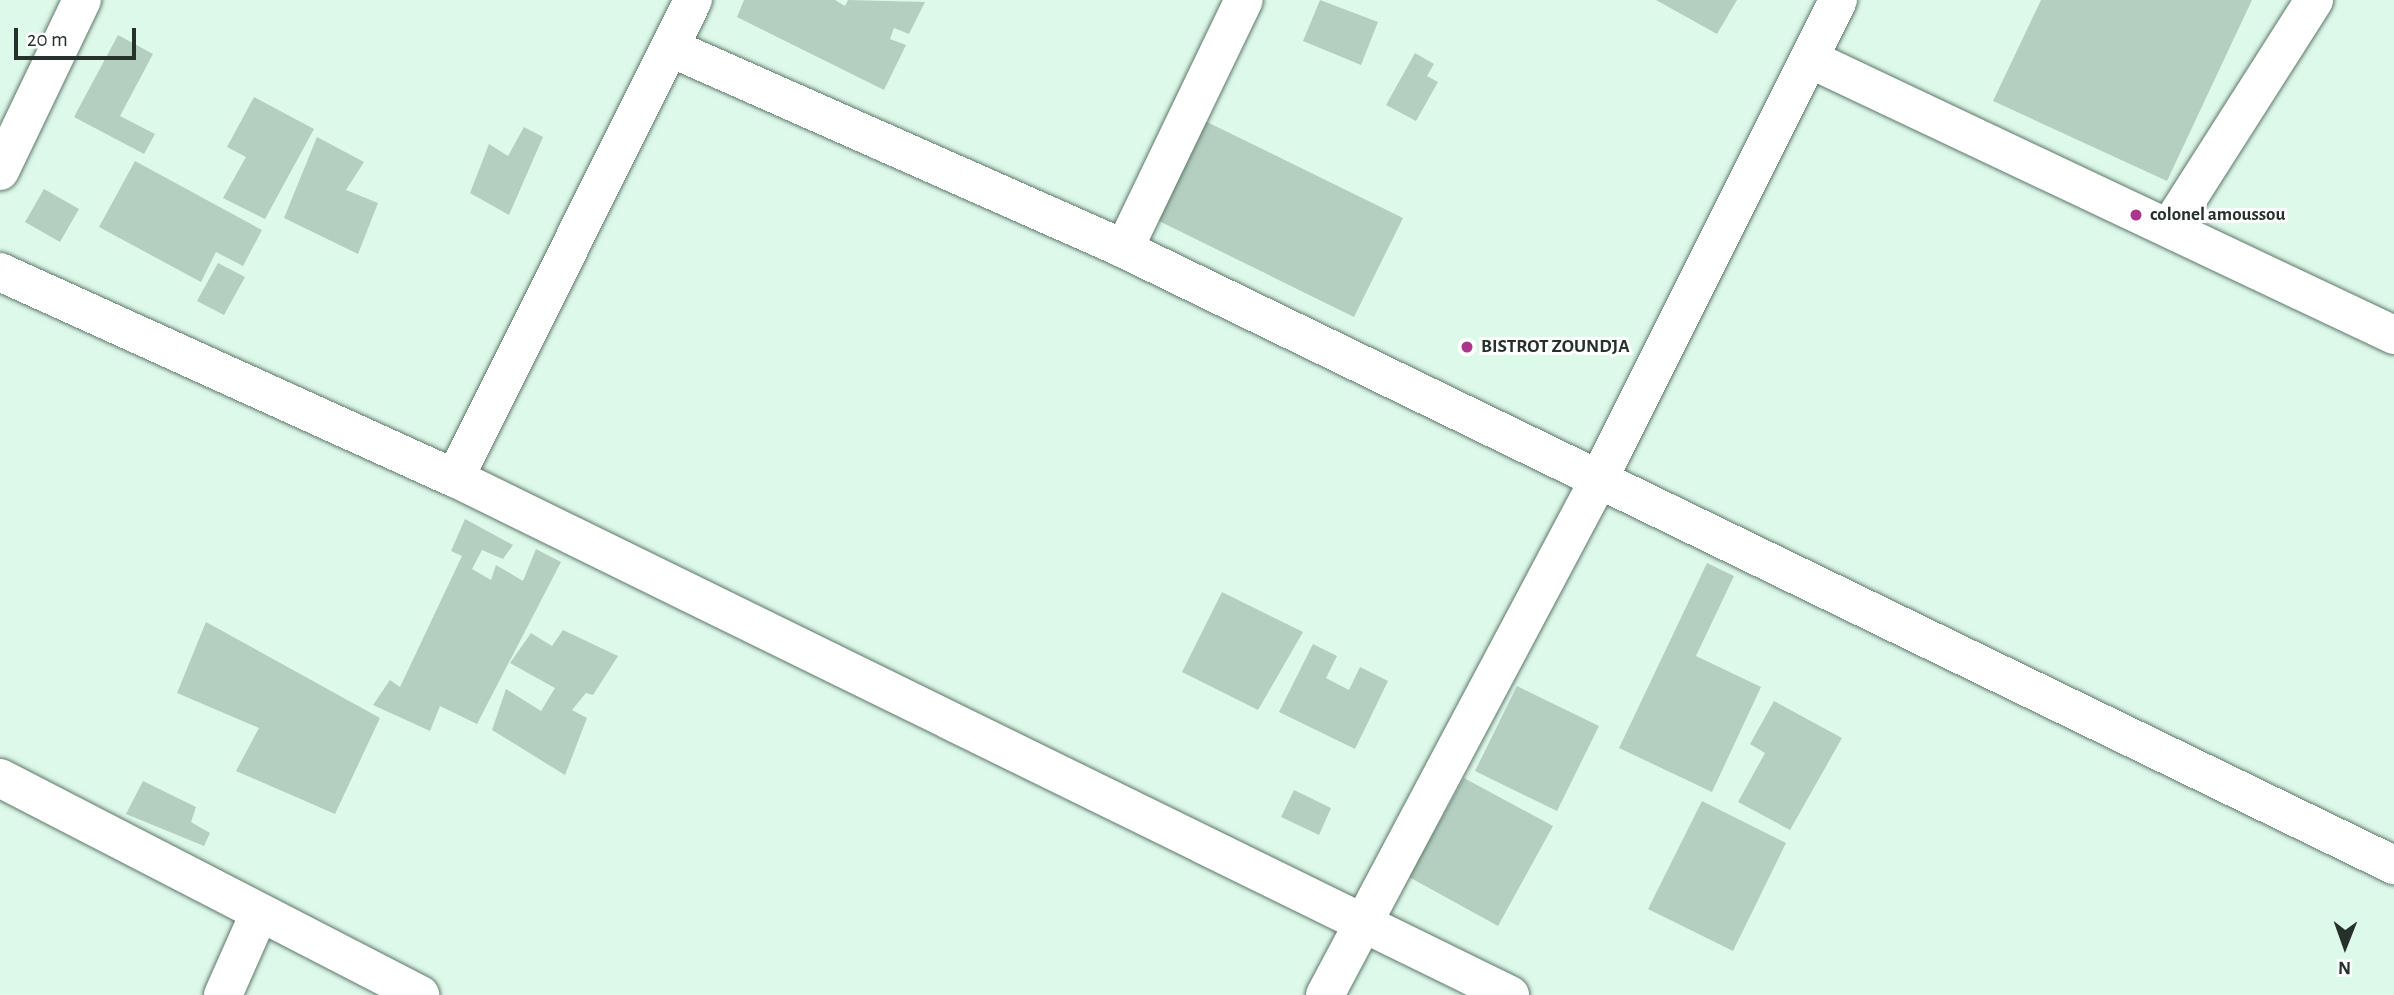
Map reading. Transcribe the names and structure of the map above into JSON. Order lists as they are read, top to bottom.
{
  "places": ["colonel amoussou", "BISTROT ZOUNDJA"],
  "scale_bar": "20 m",
  "north": "bottom"
}
